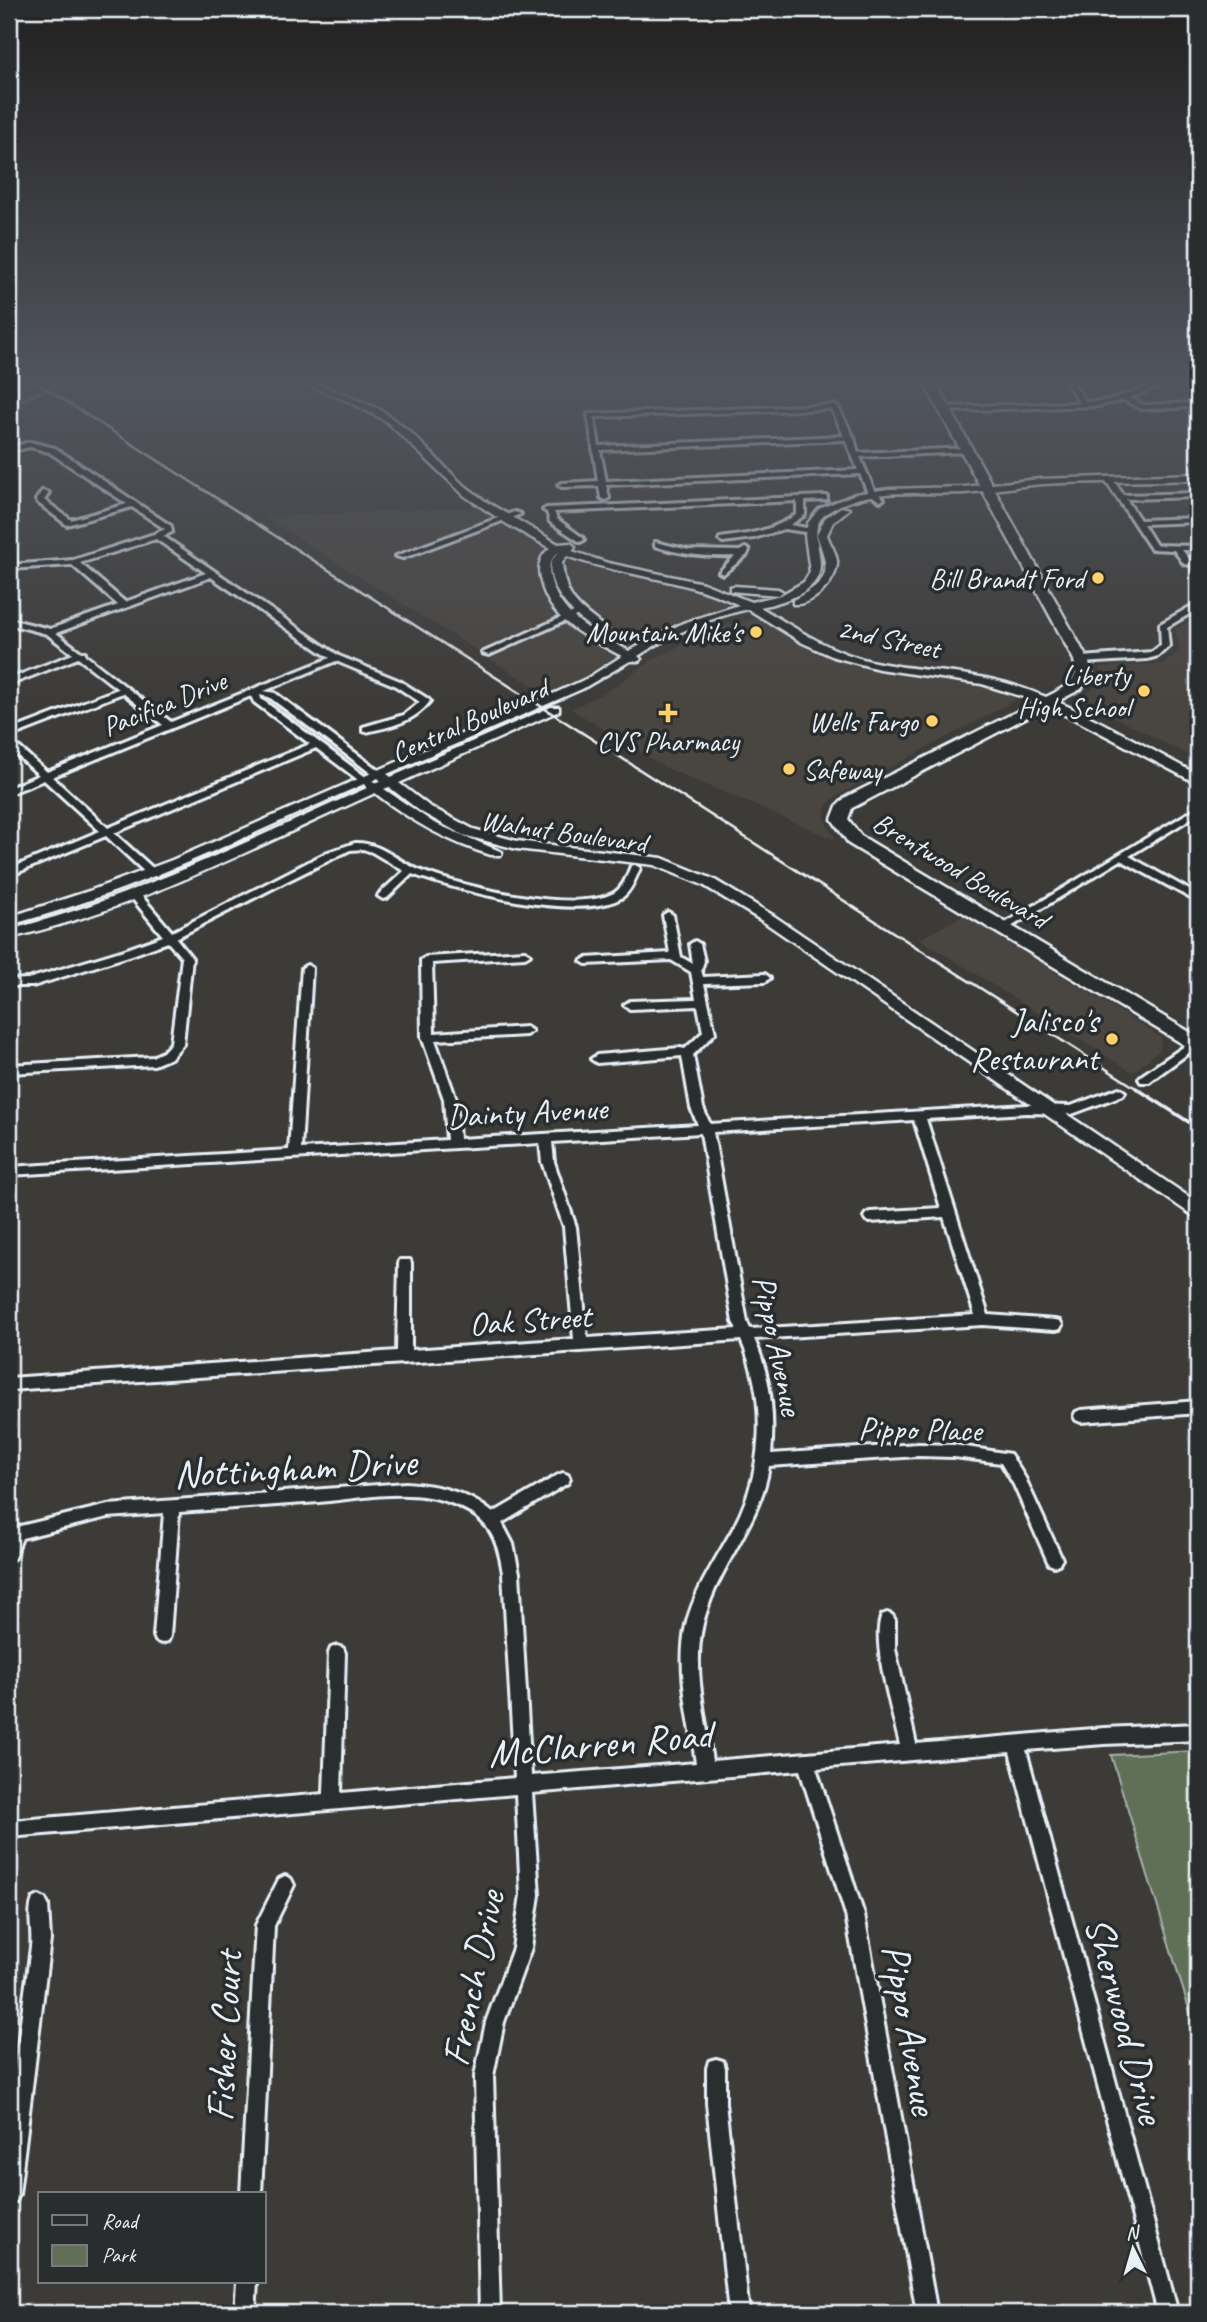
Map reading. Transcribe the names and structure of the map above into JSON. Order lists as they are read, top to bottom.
{
  "streets": {
    "main road": ["Brentwood Boulevard"],
    "street": [
      "2nd Street",
      "Pacifica Drive",
      "Central Boulevard",
      "Walnut Boulevard",
      "Dainty Avenue",
      "Oak Street",
      "Pippo Avenue",
      "Pippo Place",
      "Nottingham Drive",
      "McClarren Road",
      "French Drive",
      "Sherwood Drive",
      "Fisher Court"
    ]
  },
  "crossings": [
    ["2nd Street", "Central Boulevard"],
    ["2nd Street", "Brentwood Boulevard"],
    ["Pacifica Drive", "Walnut Boulevard"],
    ["Central Boulevard", "Walnut Boulevard"],
    ["Walnut Boulevard", "Dainty Avenue"],
    ["Dainty Avenue", "Pippo Avenue"],
    ["Oak Street", "Pippo Avenue"],
    ["Pippo Avenue", "Pippo Place"],
    ["Pippo Avenue", "McClarren Road"],
    ["Nottingham Drive", "McClarren Road"],
    ["Nottingham Drive", "French Drive"],
    ["McClarren Road", "French Drive"],
    ["McClarren Road", "Sherwood Drive"]
  ],
  "places": {
    "other": [
      "Bill Brandt Ford",
      "Mountain Mike's",
      "Liberty High School",
      "Wells Fargo",
      "Safeway",
      "Jalisco's Restaurant"
    ],
    "health": ["CVS Pharmacy"]
  },
  "legend": ["Road", "Park"],
  "north": "top"
}
